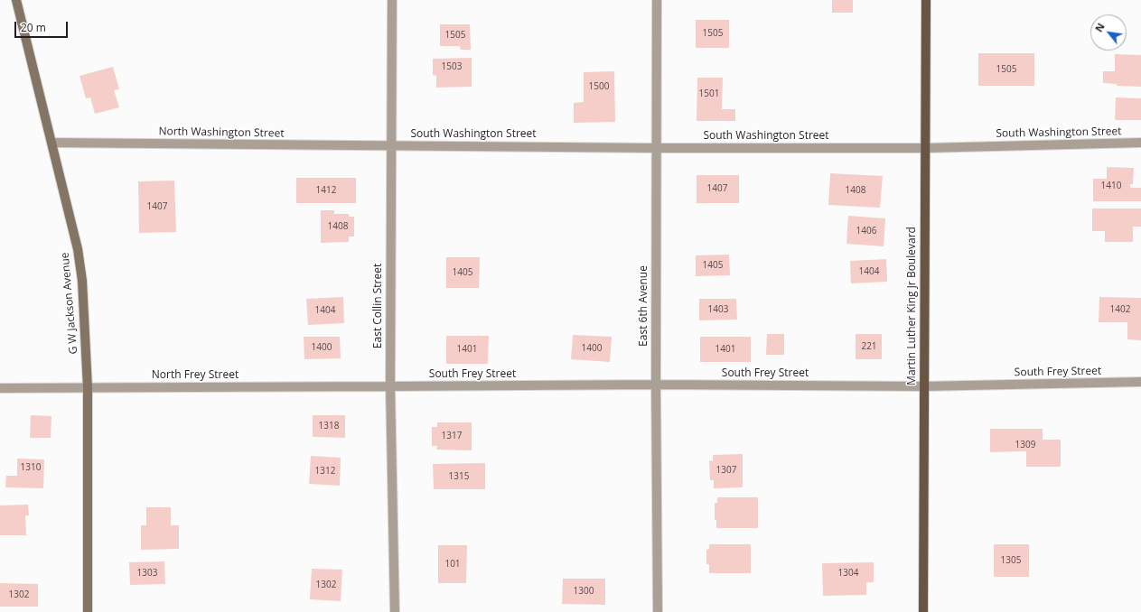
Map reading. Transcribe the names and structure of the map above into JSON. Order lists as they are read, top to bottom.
{
  "streets": {
    "main road": ["Martin Luther King Jr Boulevard"],
    "street": [
      "North Washington Street",
      "South Washington Street",
      "G W Jackson Avenue",
      "East Collin Street",
      "East 6th Avenue",
      "South Frey Street",
      "North Frey Street"
    ]
  },
  "crossings": [
    ["North Washington Street", "South Washington Street"],
    ["North Washington Street", "G W Jackson Avenue"],
    ["North Washington Street", "East Collin Street"],
    ["South Washington Street", "East Collin Street"],
    ["South Washington Street", "East 6th Avenue"],
    ["South Washington Street", "Martin Luther King Jr Boulevard"],
    ["G W Jackson Avenue", "North Frey Street"],
    ["East Collin Street", "South Frey Street"],
    ["East Collin Street", "North Frey Street"],
    ["East 6th Avenue", "South Frey Street"],
    ["Martin Luther King Jr Boulevard", "South Frey Street"],
    ["South Frey Street", "North Frey Street"]
  ],
  "house_numbers": [
    "1505",
    "1505",
    "1503",
    "1505",
    "1500",
    "1501",
    "1410",
    "1407",
    "1412",
    "1408",
    "1407",
    "1408",
    "1406",
    "1405",
    "1404",
    "1405",
    "1403",
    "1402",
    "1404",
    "221",
    "1400",
    "1400",
    "1401",
    "1401",
    "1318",
    "1317",
    "1309",
    "1310",
    "1307",
    "1312",
    "1315",
    "1305",
    "101",
    "1303",
    "1304",
    "1302",
    "1300",
    "1302"
  ],
  "scale_bar": "20 m",
  "north": "top left"
}
